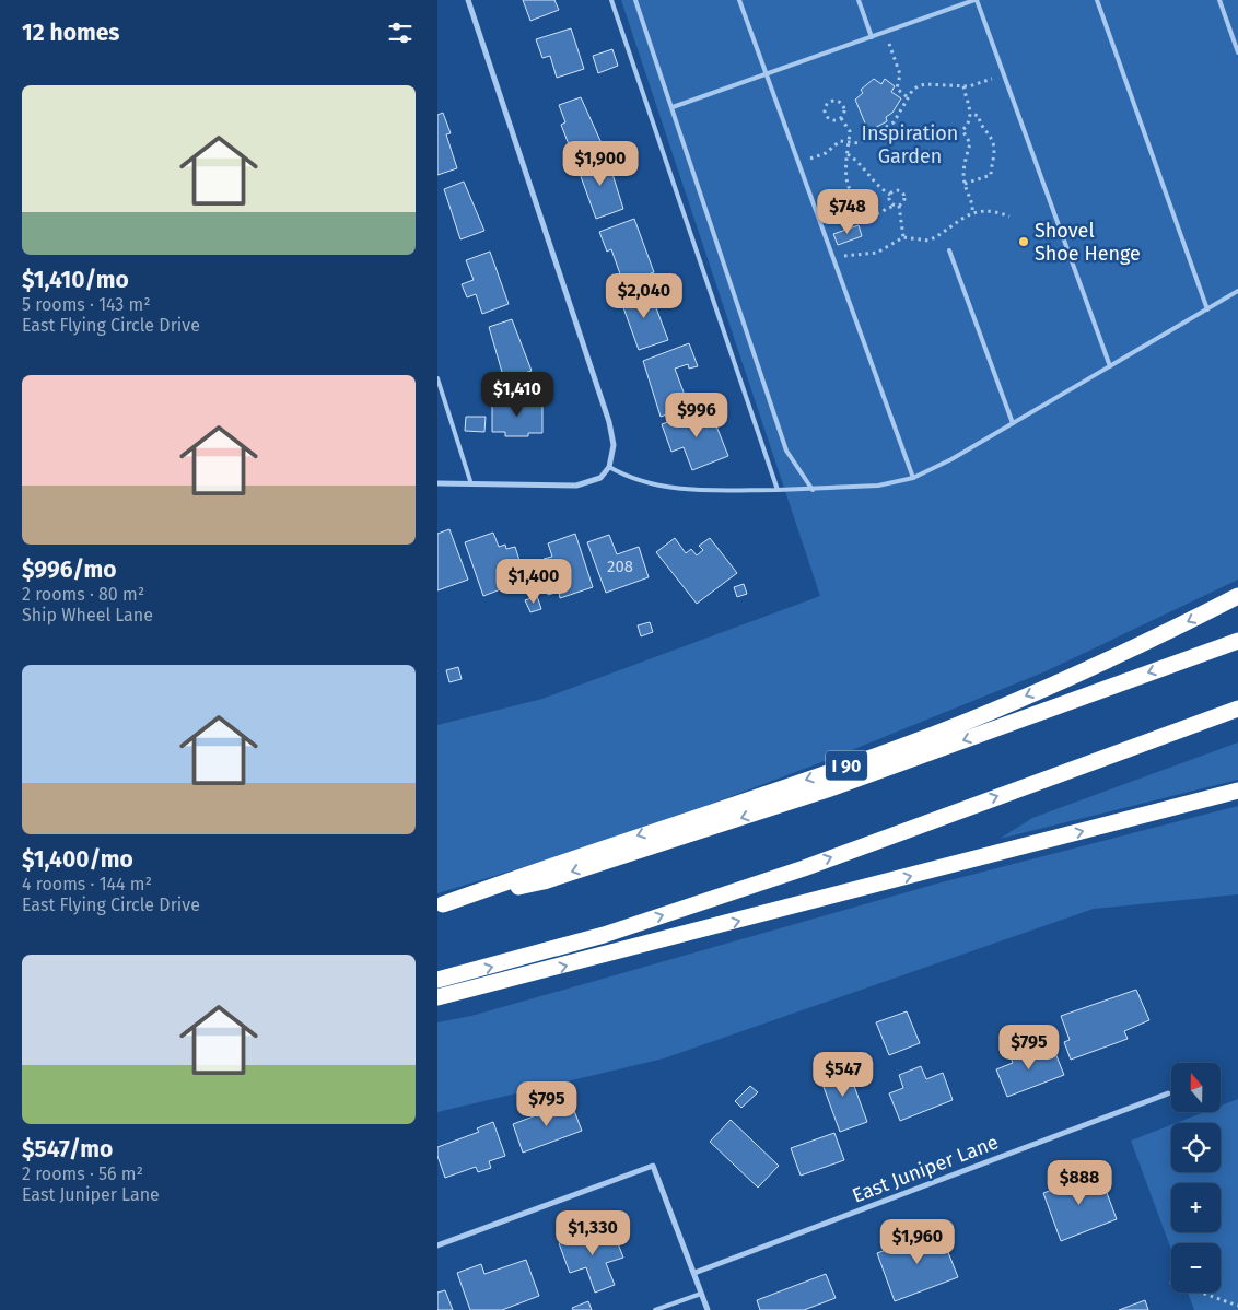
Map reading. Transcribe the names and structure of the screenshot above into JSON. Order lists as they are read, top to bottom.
{
  "streets": {
    "highway": ["I 90"],
    "street": ["East Juniper Lane"]
  },
  "parks": ["Inspiration Garden"],
  "places": ["Shovel Shoe Henge"],
  "house_numbers": ["208"],
  "north": "top",
  "page": {
    "heading": "12 homes",
    "list": [
      {
        "name": "$1,410/mo",
        "note": "5 rooms · 143 m² · East Flying Circle Drive"
      },
      {
        "name": "$996/mo",
        "note": "2 rooms · 80 m² · Ship Wheel Lane"
      },
      {
        "name": "$1,400/mo",
        "note": "4 rooms · 144 m² · East Flying Circle Drive"
      },
      {
        "name": "$547/mo",
        "note": "2 rooms · 56 m² · East Juniper Lane"
      }
    ],
    "price": [
      "$1,900",
      "$748",
      "$2,040",
      "$1,410",
      "$996",
      "$1,400",
      "$795",
      "$547",
      "$795",
      "$888",
      "$1,330",
      "$1,960"
    ],
    "map_buttons": ["+", "−"]
  }
}
